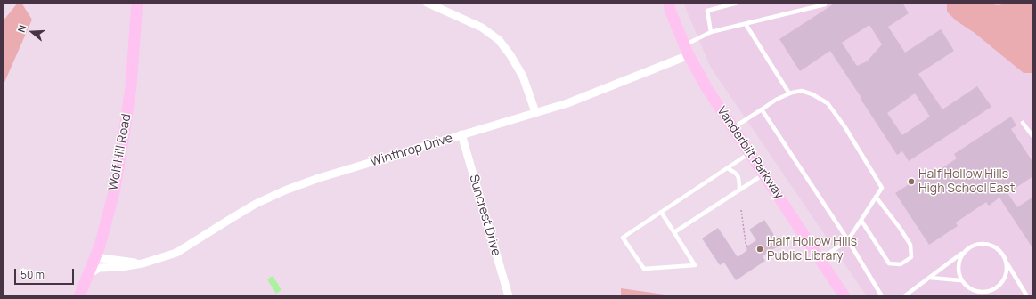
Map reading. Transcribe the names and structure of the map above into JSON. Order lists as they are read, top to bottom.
{
  "streets": {
    "main road": ["Wolf Hill Road", "Vanderbilt Parkway"],
    "street": ["Winthrop Drive", "Suncrest Drive"]
  },
  "crossings": [
    ["Winthrop Drive", "Wolf Hill Road"],
    ["Winthrop Drive", "Vanderbilt Parkway"],
    ["Winthrop Drive", "Suncrest Drive"]
  ],
  "places": ["Half Hollow Hills High School East", "Half Hollow Hills Public Library"],
  "scale_bar": "50 m",
  "north": "left"
}
